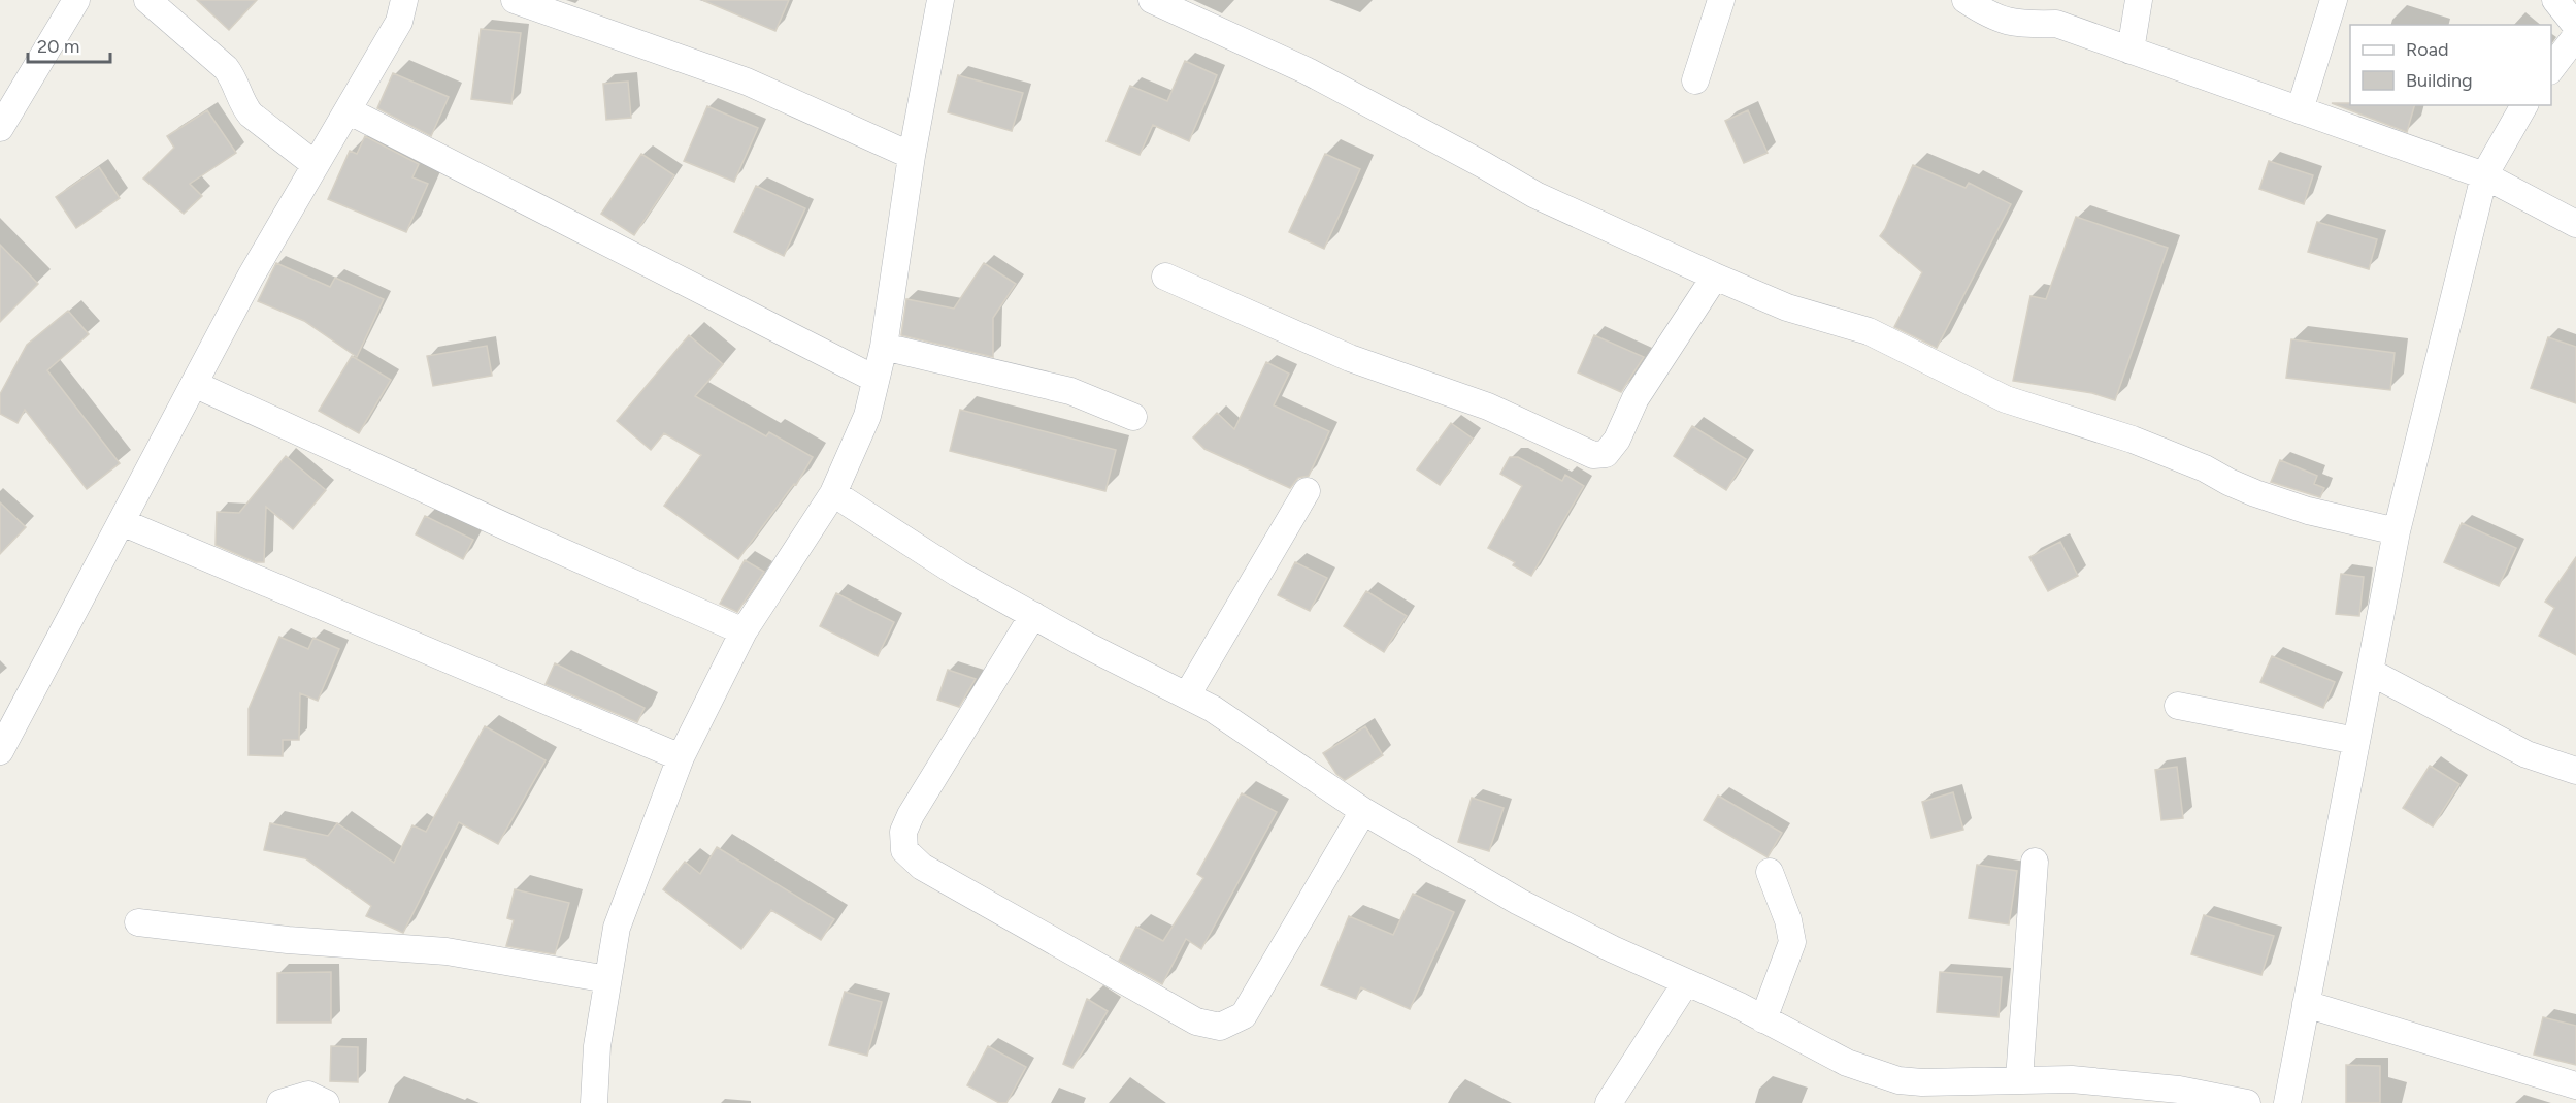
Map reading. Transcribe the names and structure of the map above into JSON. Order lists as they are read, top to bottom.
{
  "legend": ["Road", "Building"],
  "scale_bar": "20 m"
}
